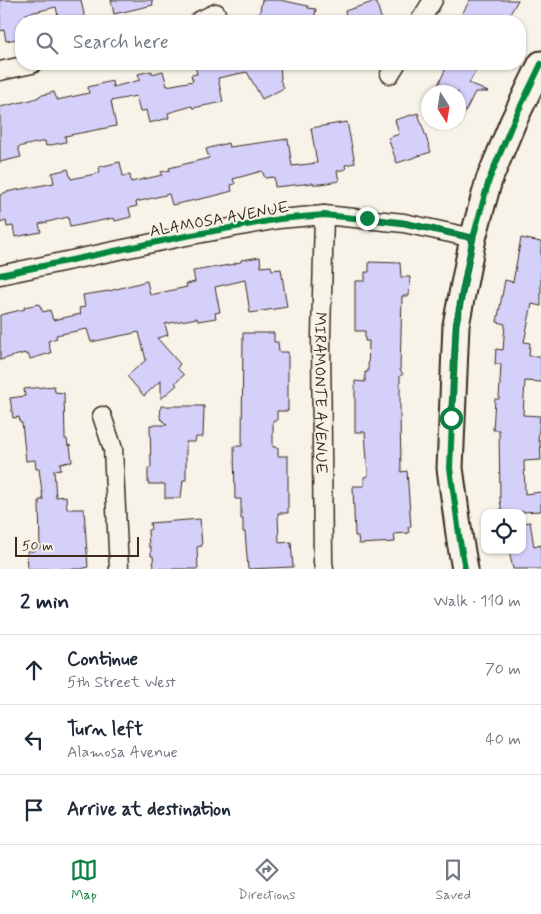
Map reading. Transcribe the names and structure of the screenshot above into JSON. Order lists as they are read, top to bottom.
{
  "streets": {
    "street": ["ALAMOSA AVENUE", "MIRAMONTE AVENUE"]
  },
  "crossings": [
    ["ALAMOSA AVENUE", "MIRAMONTE AVENUE"]
  ],
  "scale_bar": "50 m",
  "north": "bottom",
  "page": {
    "search": "Search here",
    "scale": "50 m",
    "heading": ["2 min", "Walk · 110 m"],
    "list": [
      ["Continue", "5th Street West", "70 m"],
      ["Turn left", "Alamosa Avenue", "40 m"],
      "Arrive at destination"
    ],
    "nav": ["Map", "Directions", "Saved"]
  }
}
